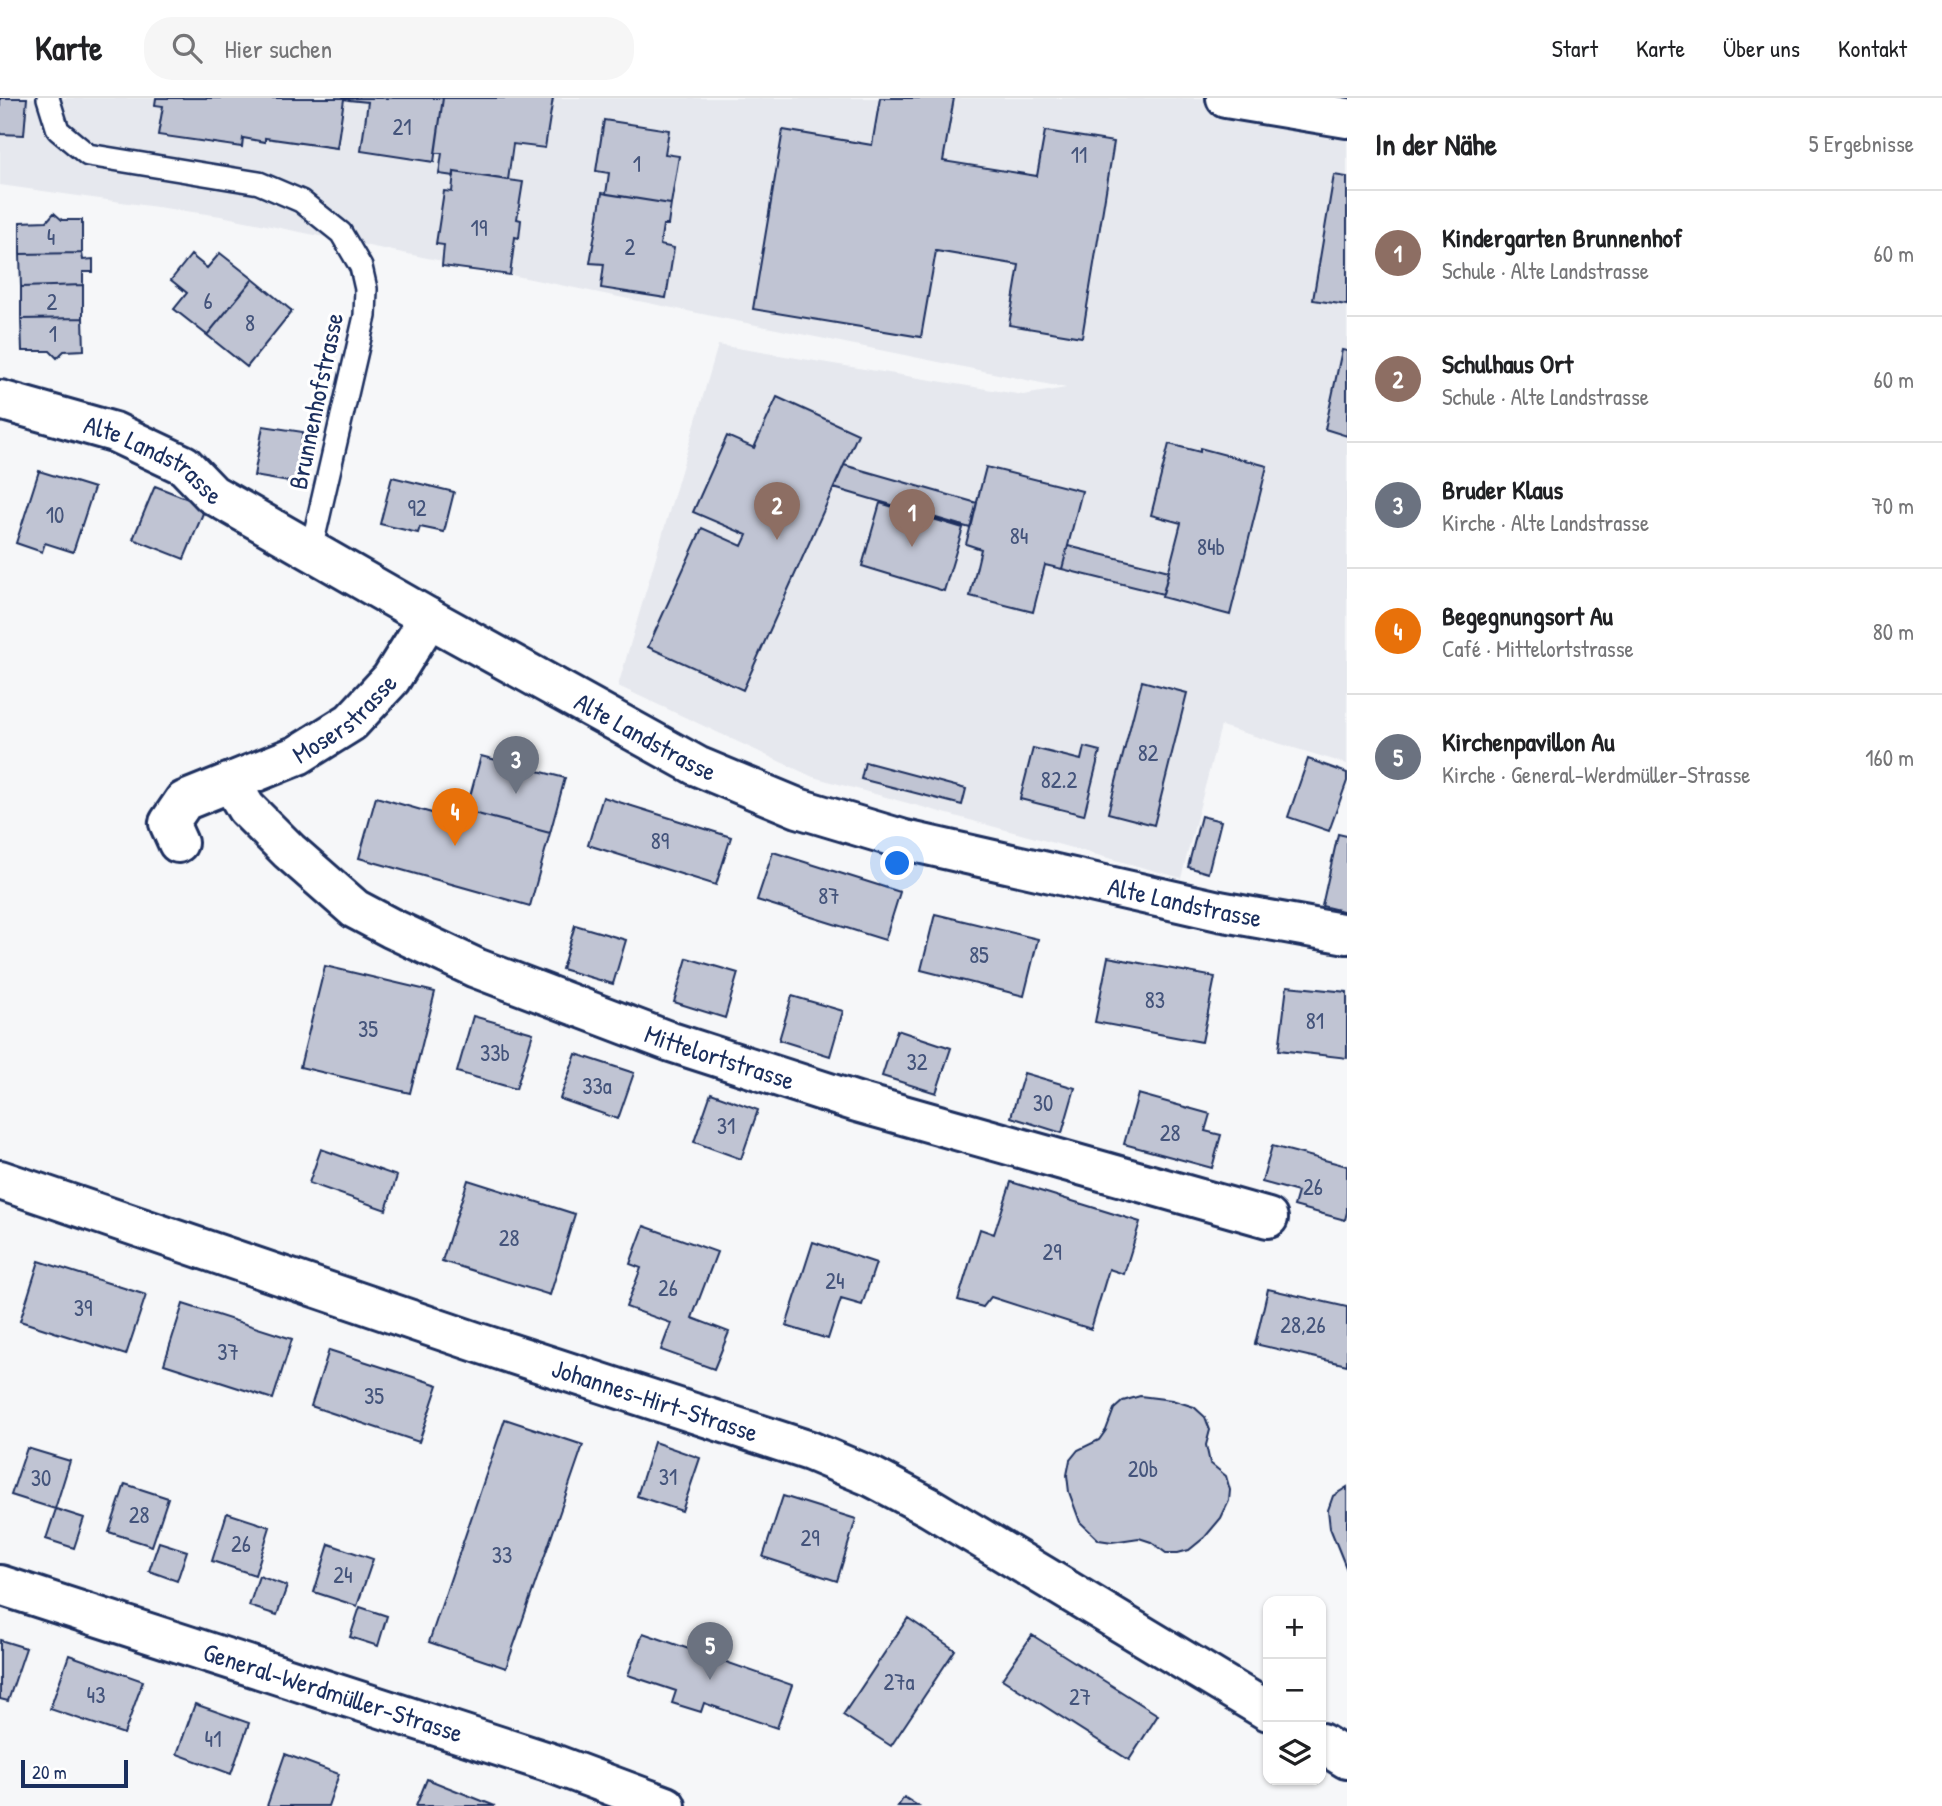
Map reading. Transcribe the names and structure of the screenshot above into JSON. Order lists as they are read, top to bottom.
{
  "streets": {
    "street": [
      "Alte Landstrasse",
      "Moserstrasse",
      "Mittelortstrasse",
      "Johannes-Hirt-Strasse",
      "General-Werdmüller-Strasse"
    ],
    "lane": ["Brunnenhofstrasse"]
  },
  "crossings": [
    ["Brunnenhofstrasse", "Alte Landstrasse"],
    ["Alte Landstrasse", "Moserstrasse"],
    ["Moserstrasse", "Mittelortstrasse"]
  ],
  "house_numbers": [
    "21",
    "11",
    "1",
    "19",
    "4",
    "2",
    "6",
    "2",
    "8",
    "1",
    "92",
    "10",
    "84",
    "84b",
    "82",
    "82.2",
    "89",
    "87",
    "85",
    "83",
    "81",
    "35",
    "33b",
    "32",
    "33a",
    "30",
    "31",
    "28",
    "26",
    "28",
    "29",
    "24",
    "26",
    "39",
    "28,26",
    "37",
    "35",
    "20b",
    "31",
    "30",
    "28",
    "29",
    "26",
    "33",
    "24",
    "27a",
    "43",
    "27",
    "41"
  ],
  "scale_bar": "20 m",
  "page": {
    "header": "Karte",
    "search": "Hier suchen",
    "nav": [
      "Start",
      "Karte",
      "Über uns",
      "Kontakt"
    ],
    "heading": ["In der Nähe", "5 Ergebnisse"],
    "list": [
      {
        "mark": "1",
        "name": "Kindergarten Brunnenhof",
        "note": "Schule · Alte Landstrasse",
        "value": "60 m"
      },
      {
        "mark": "2",
        "name": "Schulhaus Ort",
        "note": "Schule · Alte Landstrasse",
        "value": "60 m"
      },
      {
        "mark": "3",
        "name": "Bruder Klaus",
        "note": "Kirche · Alte Landstrasse",
        "value": "70 m"
      },
      {
        "mark": "4",
        "name": "Begegnungsort Au",
        "note": "Café · Mittelortstrasse",
        "value": "80 m"
      },
      {
        "mark": "5",
        "name": "Kirchenpavillon Au",
        "note": "Kirche · General-Werdmüller-Strasse",
        "value": "160 m"
      }
    ],
    "pins": [
      "2",
      "1",
      "3",
      "4",
      "5"
    ],
    "map_buttons": ["+", "−"],
    "scale": "20 m"
  }
}
